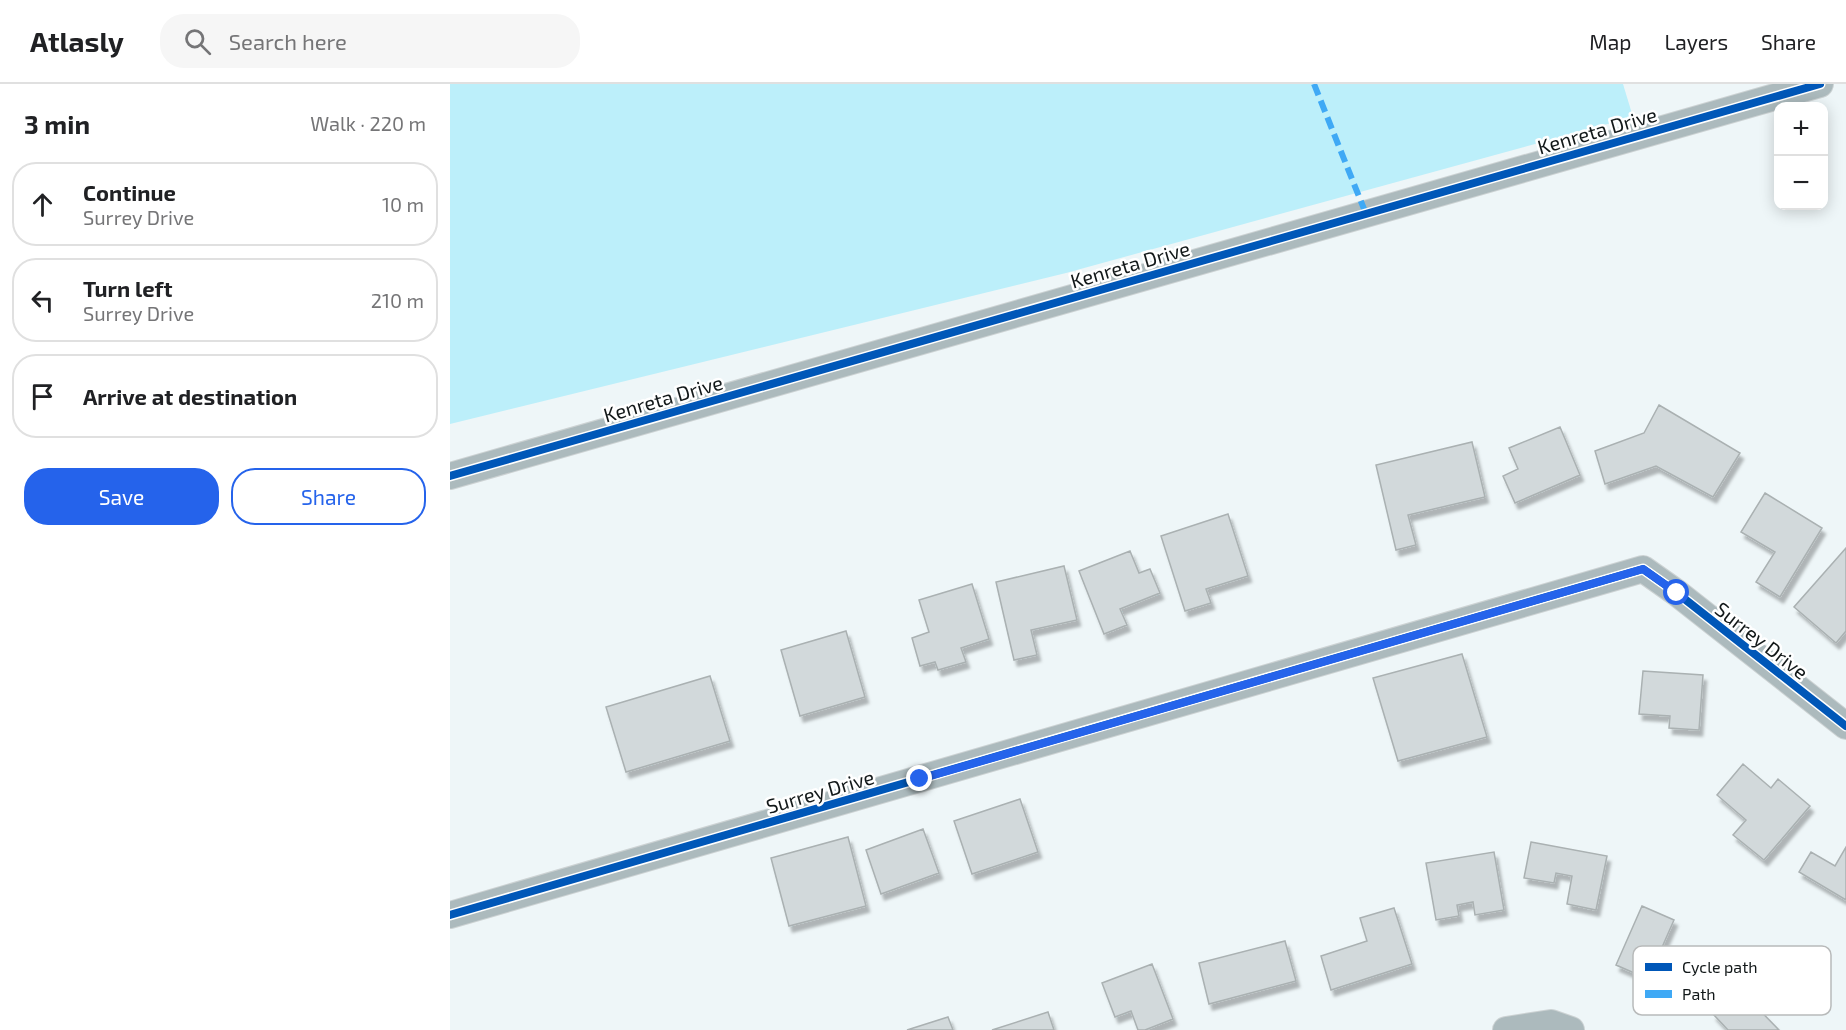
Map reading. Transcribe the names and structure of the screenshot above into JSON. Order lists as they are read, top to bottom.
{
  "streets": {
    "street": ["Kenreta Drive", "Surrey Drive"]
  },
  "legend": ["Cycle path", "Path"],
  "page": {
    "header": "Atlasly",
    "search": "Search here",
    "nav": ["Map", "Layers", "Share"],
    "heading": ["3 min", "Walk · 220 m"],
    "map_buttons": ["+", "−"],
    "list": [
      ["Continue", "Surrey Drive", "10 m"],
      ["Turn left", "Surrey Drive", "210 m"],
      "Arrive at destination"
    ],
    "buttons": ["Save", "Share"]
  }
}
